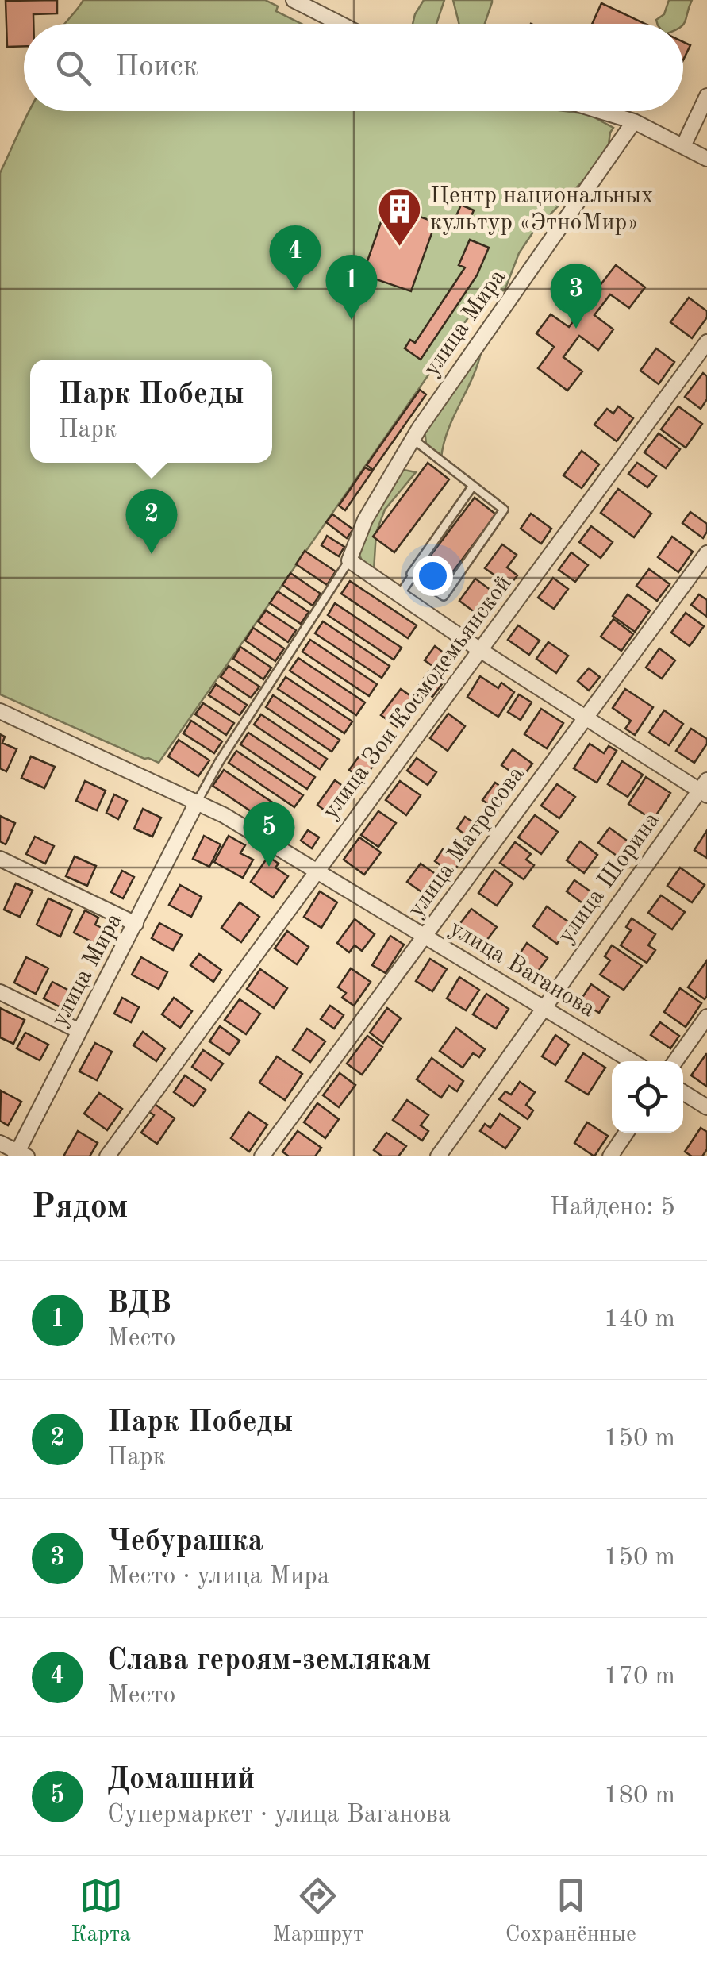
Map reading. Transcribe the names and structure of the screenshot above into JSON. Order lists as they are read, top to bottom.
{
  "streets": {
    "street": [
      "улица Мира",
      "улица Зои Космодемьянской",
      "улица Матросова",
      "улица Шорина",
      "улица Ваганова"
    ]
  },
  "crossings": [
    ["улица Мира", "улица Ваганова"],
    ["улица Зои Космодемьянской", "улица Ваганова"],
    ["улица Матросова", "улица Ваганова"],
    ["улица Шорина", "улица Ваганова"]
  ],
  "places": {
    "building": ["Центр национальных культур «ЭтноМир»"]
  },
  "page": {
    "search": "Поиск",
    "pins": [
      "4",
      "1",
      "3",
      "2",
      "5"
    ],
    "popup": ["Парк Победы", "Парк"],
    "heading": ["Рядом", "Найдено: 5"],
    "list": [
      {
        "mark": "1",
        "name": "ВДВ",
        "note": "Место",
        "value": "140 m"
      },
      {
        "mark": "2",
        "name": "Парк Победы",
        "note": "Парк",
        "value": "150 m"
      },
      {
        "mark": "3",
        "name": "Чебурашка",
        "note": "Место · улица Мира",
        "value": "150 m"
      },
      {
        "mark": "4",
        "name": "Слава героям-землякам",
        "note": "Место",
        "value": "170 m"
      },
      {
        "mark": "5",
        "name": "Домашний",
        "note": "Супермаркет · улица Ваганова",
        "value": "180 m"
      }
    ],
    "nav": ["Карта", "Маршрут", "Сохранённые"]
  }
}
